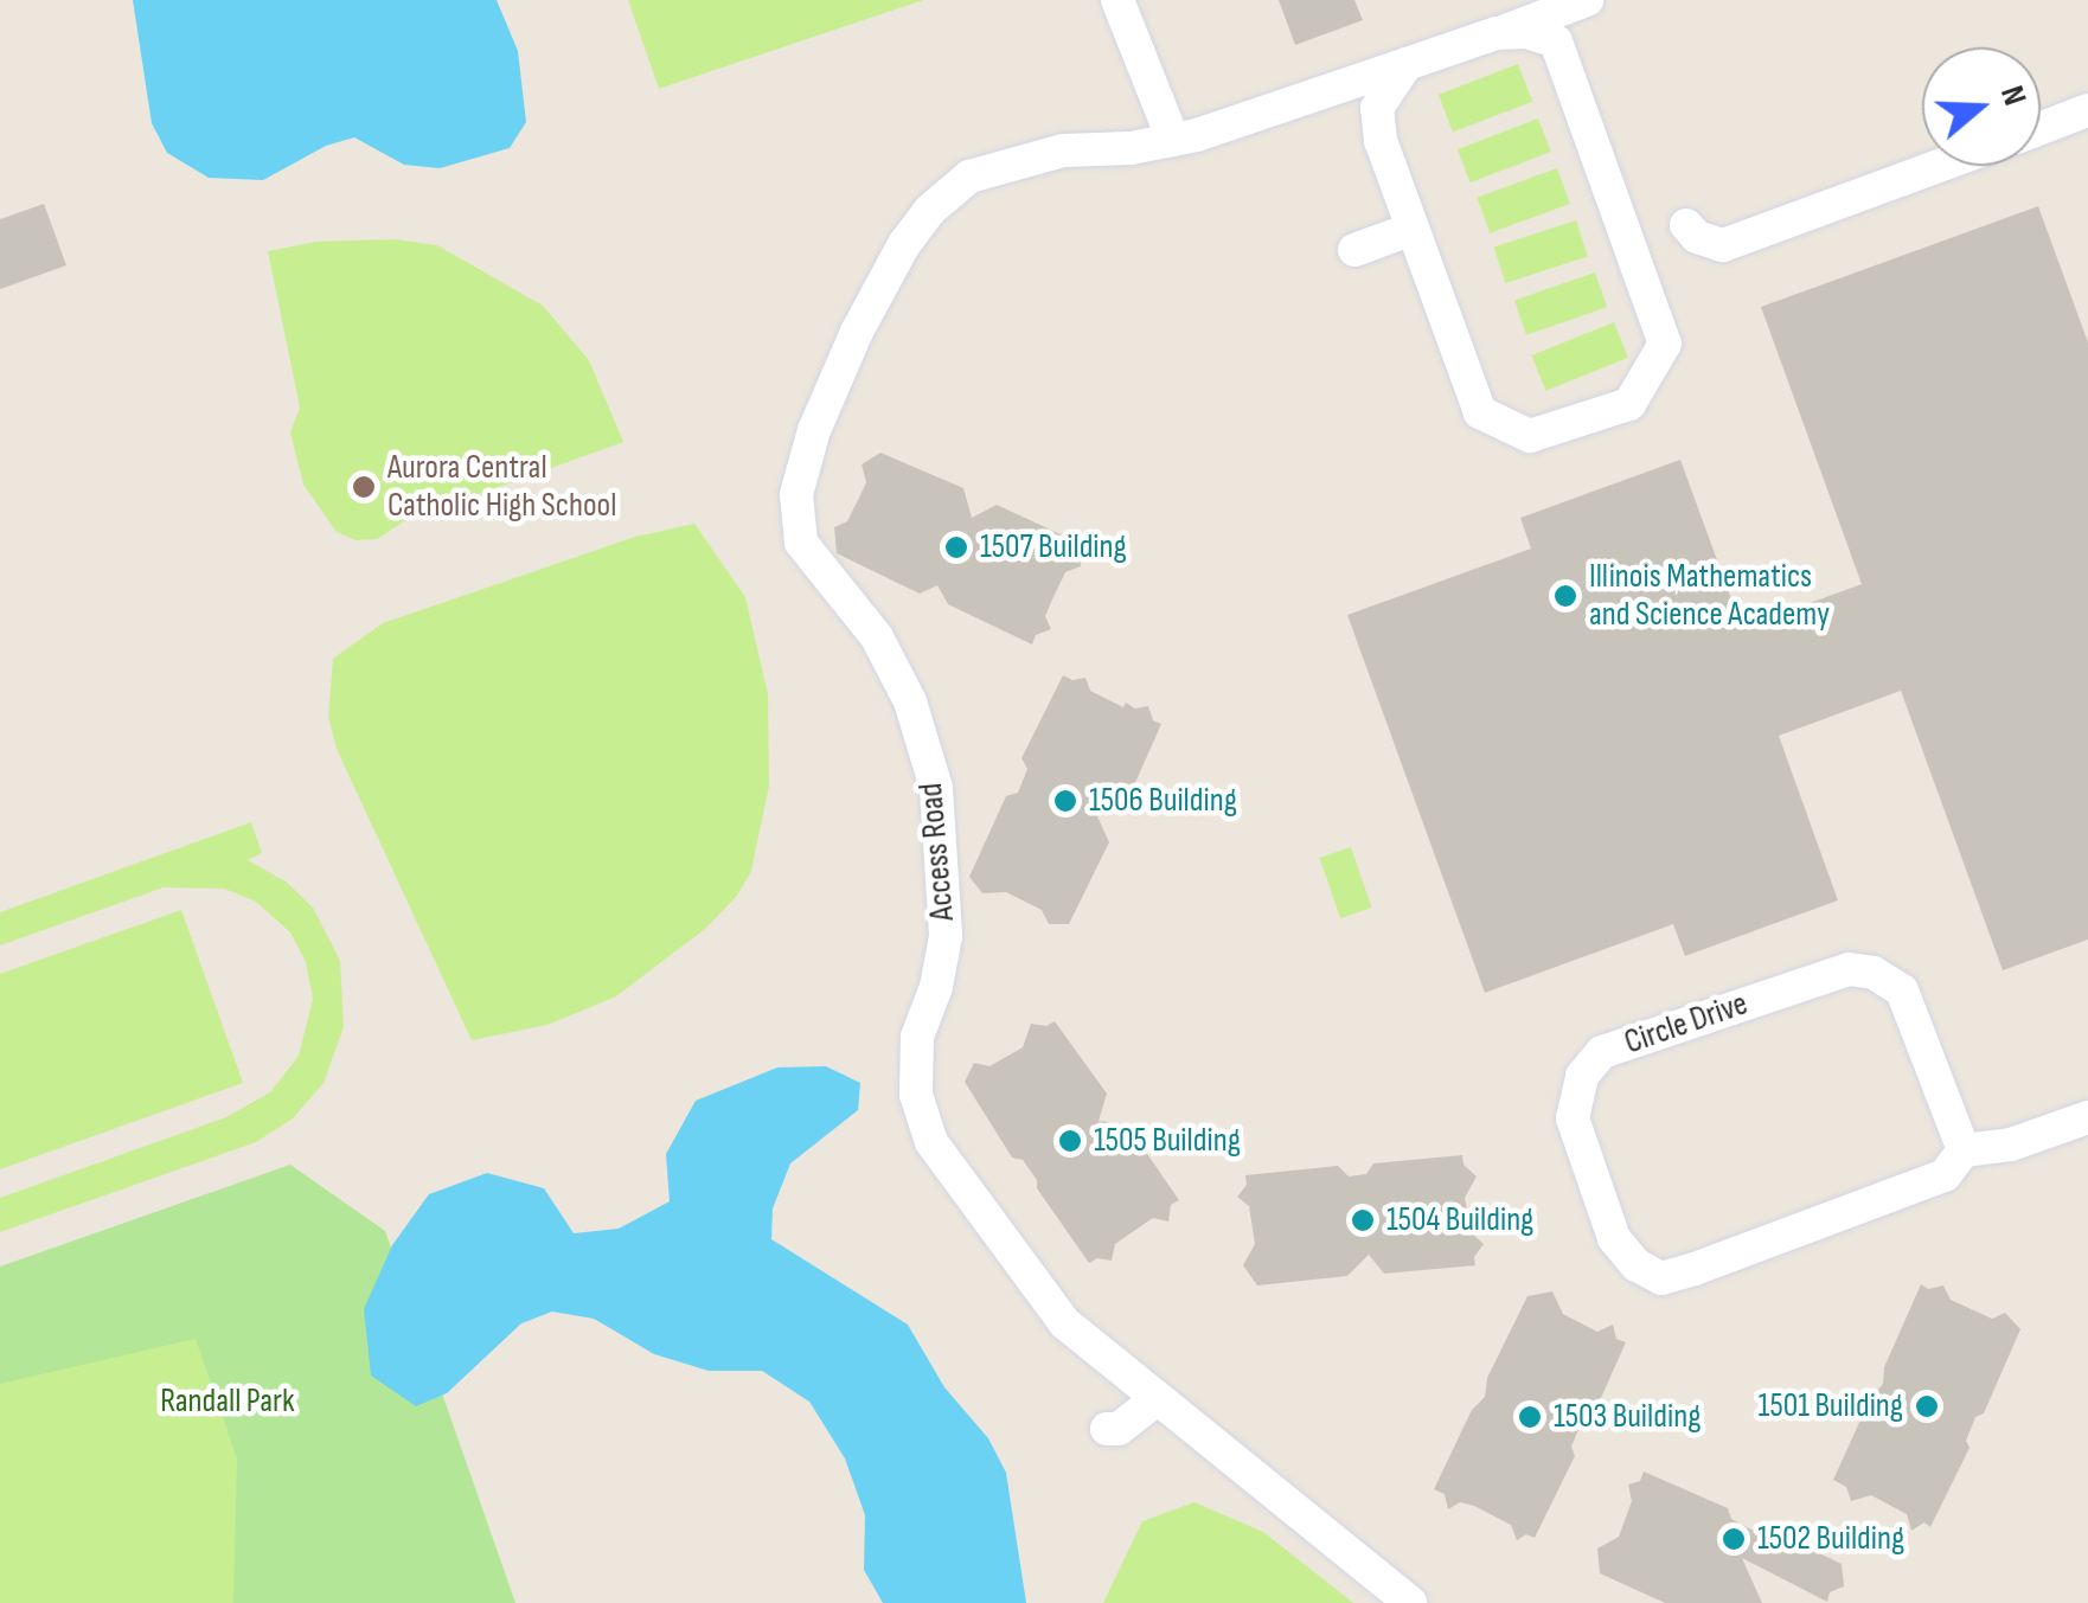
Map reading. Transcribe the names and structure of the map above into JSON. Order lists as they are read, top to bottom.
{
  "streets": {
    "lane": ["Access Road", "Circle Drive"]
  },
  "parks": ["Randall Park"],
  "places": [
    "Aurora Central Catholic High School",
    "1507 Building",
    "Illinois Mathematics and Science Academy",
    "1506 Building",
    "1505 Building",
    "1504 Building",
    "1501 Building",
    "1503 Building",
    "1502 Building"
  ],
  "north": "right"
}
